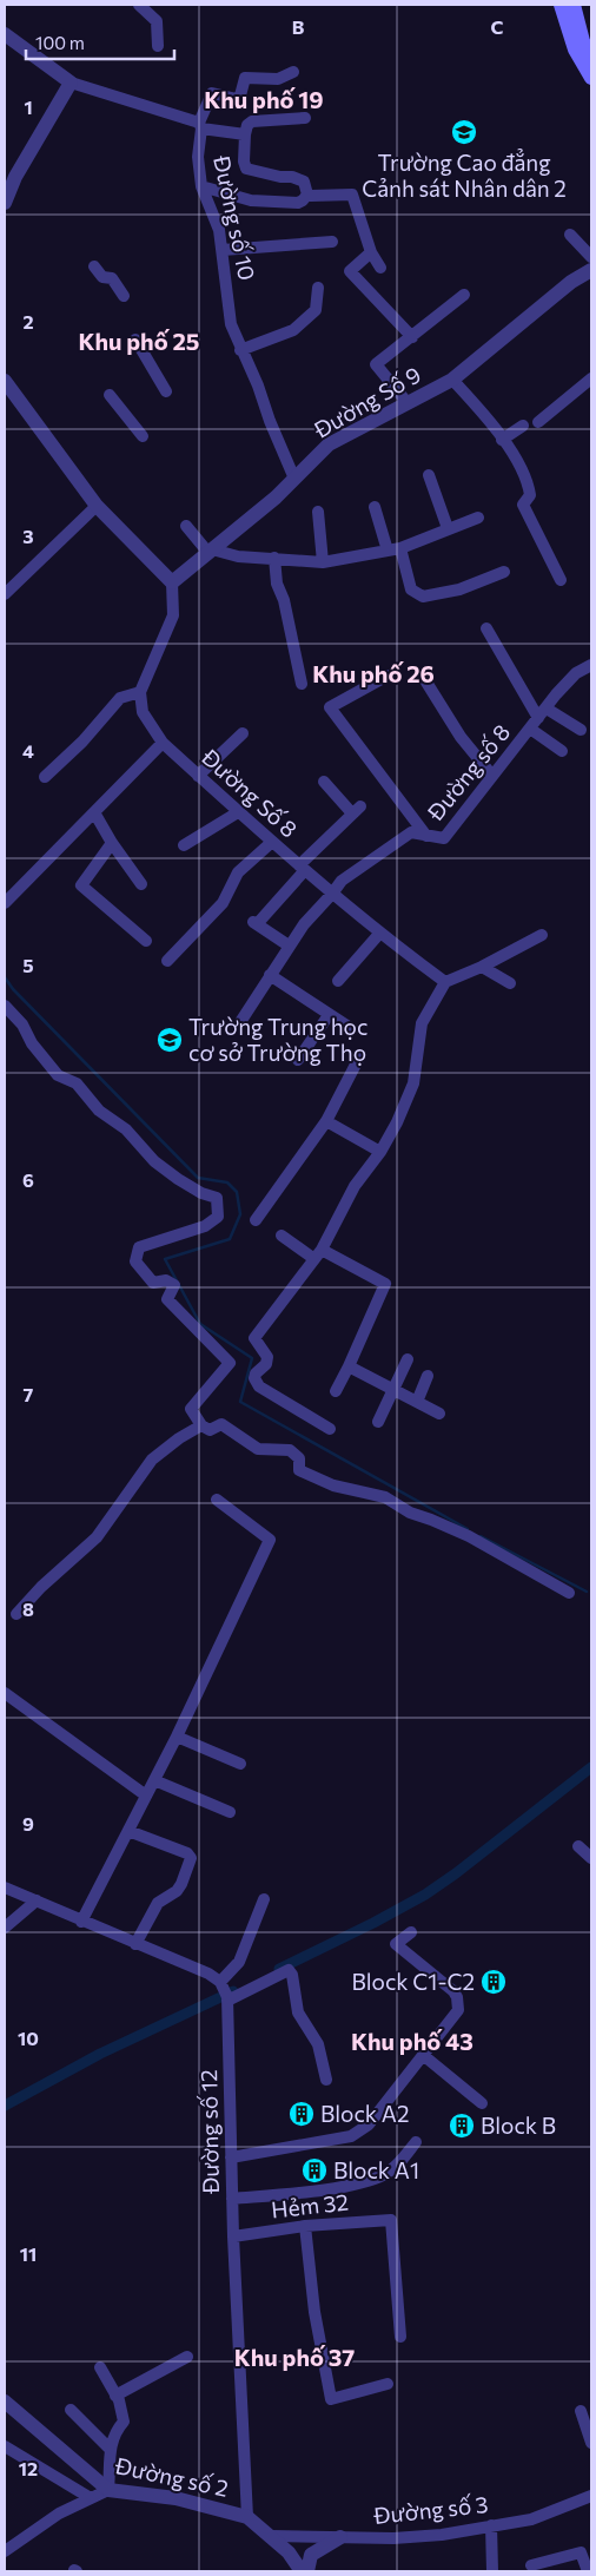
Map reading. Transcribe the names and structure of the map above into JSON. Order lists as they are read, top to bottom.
{
  "streets": {
    "street": [
      "Đường số 10",
      "Đường Số 9",
      "Đường số 8",
      "Đường Số 8",
      "Đường số 12",
      "Hẻm 32",
      "Đường số 2",
      "Đường số 3"
    ]
  },
  "crossings": [
    ["Đường số 10", "Đường Số 9"],
    ["Đường số 8", "Đường Số 8"],
    ["Đường số 12", "Hẻm 32"],
    ["Đường số 12", "Đường số 2"],
    ["Đường số 2", "Đường số 3"]
  ],
  "districts": [
    "Khu phố 19",
    "Khu phố 25",
    "Khu phố 26",
    "Khu phố 43",
    "Khu phố 37"
  ],
  "places": {
    "school or university": ["Trường Cao đẳng Cảnh sát Nhân dân 2", "Trường Trung học cơ sở Trường Thọ"],
    "building": [
      "Block C1-C2",
      "Block A2",
      "Block B",
      "Block A1"
    ]
  },
  "scale_bar": "100 m",
  "grid": {
    "columns": ["B", "C"],
    "rows": [
      "1",
      "2",
      "3",
      "4",
      "5",
      "6",
      "7",
      "8",
      "9",
      "10",
      "11",
      "12"
    ]
  }
}
